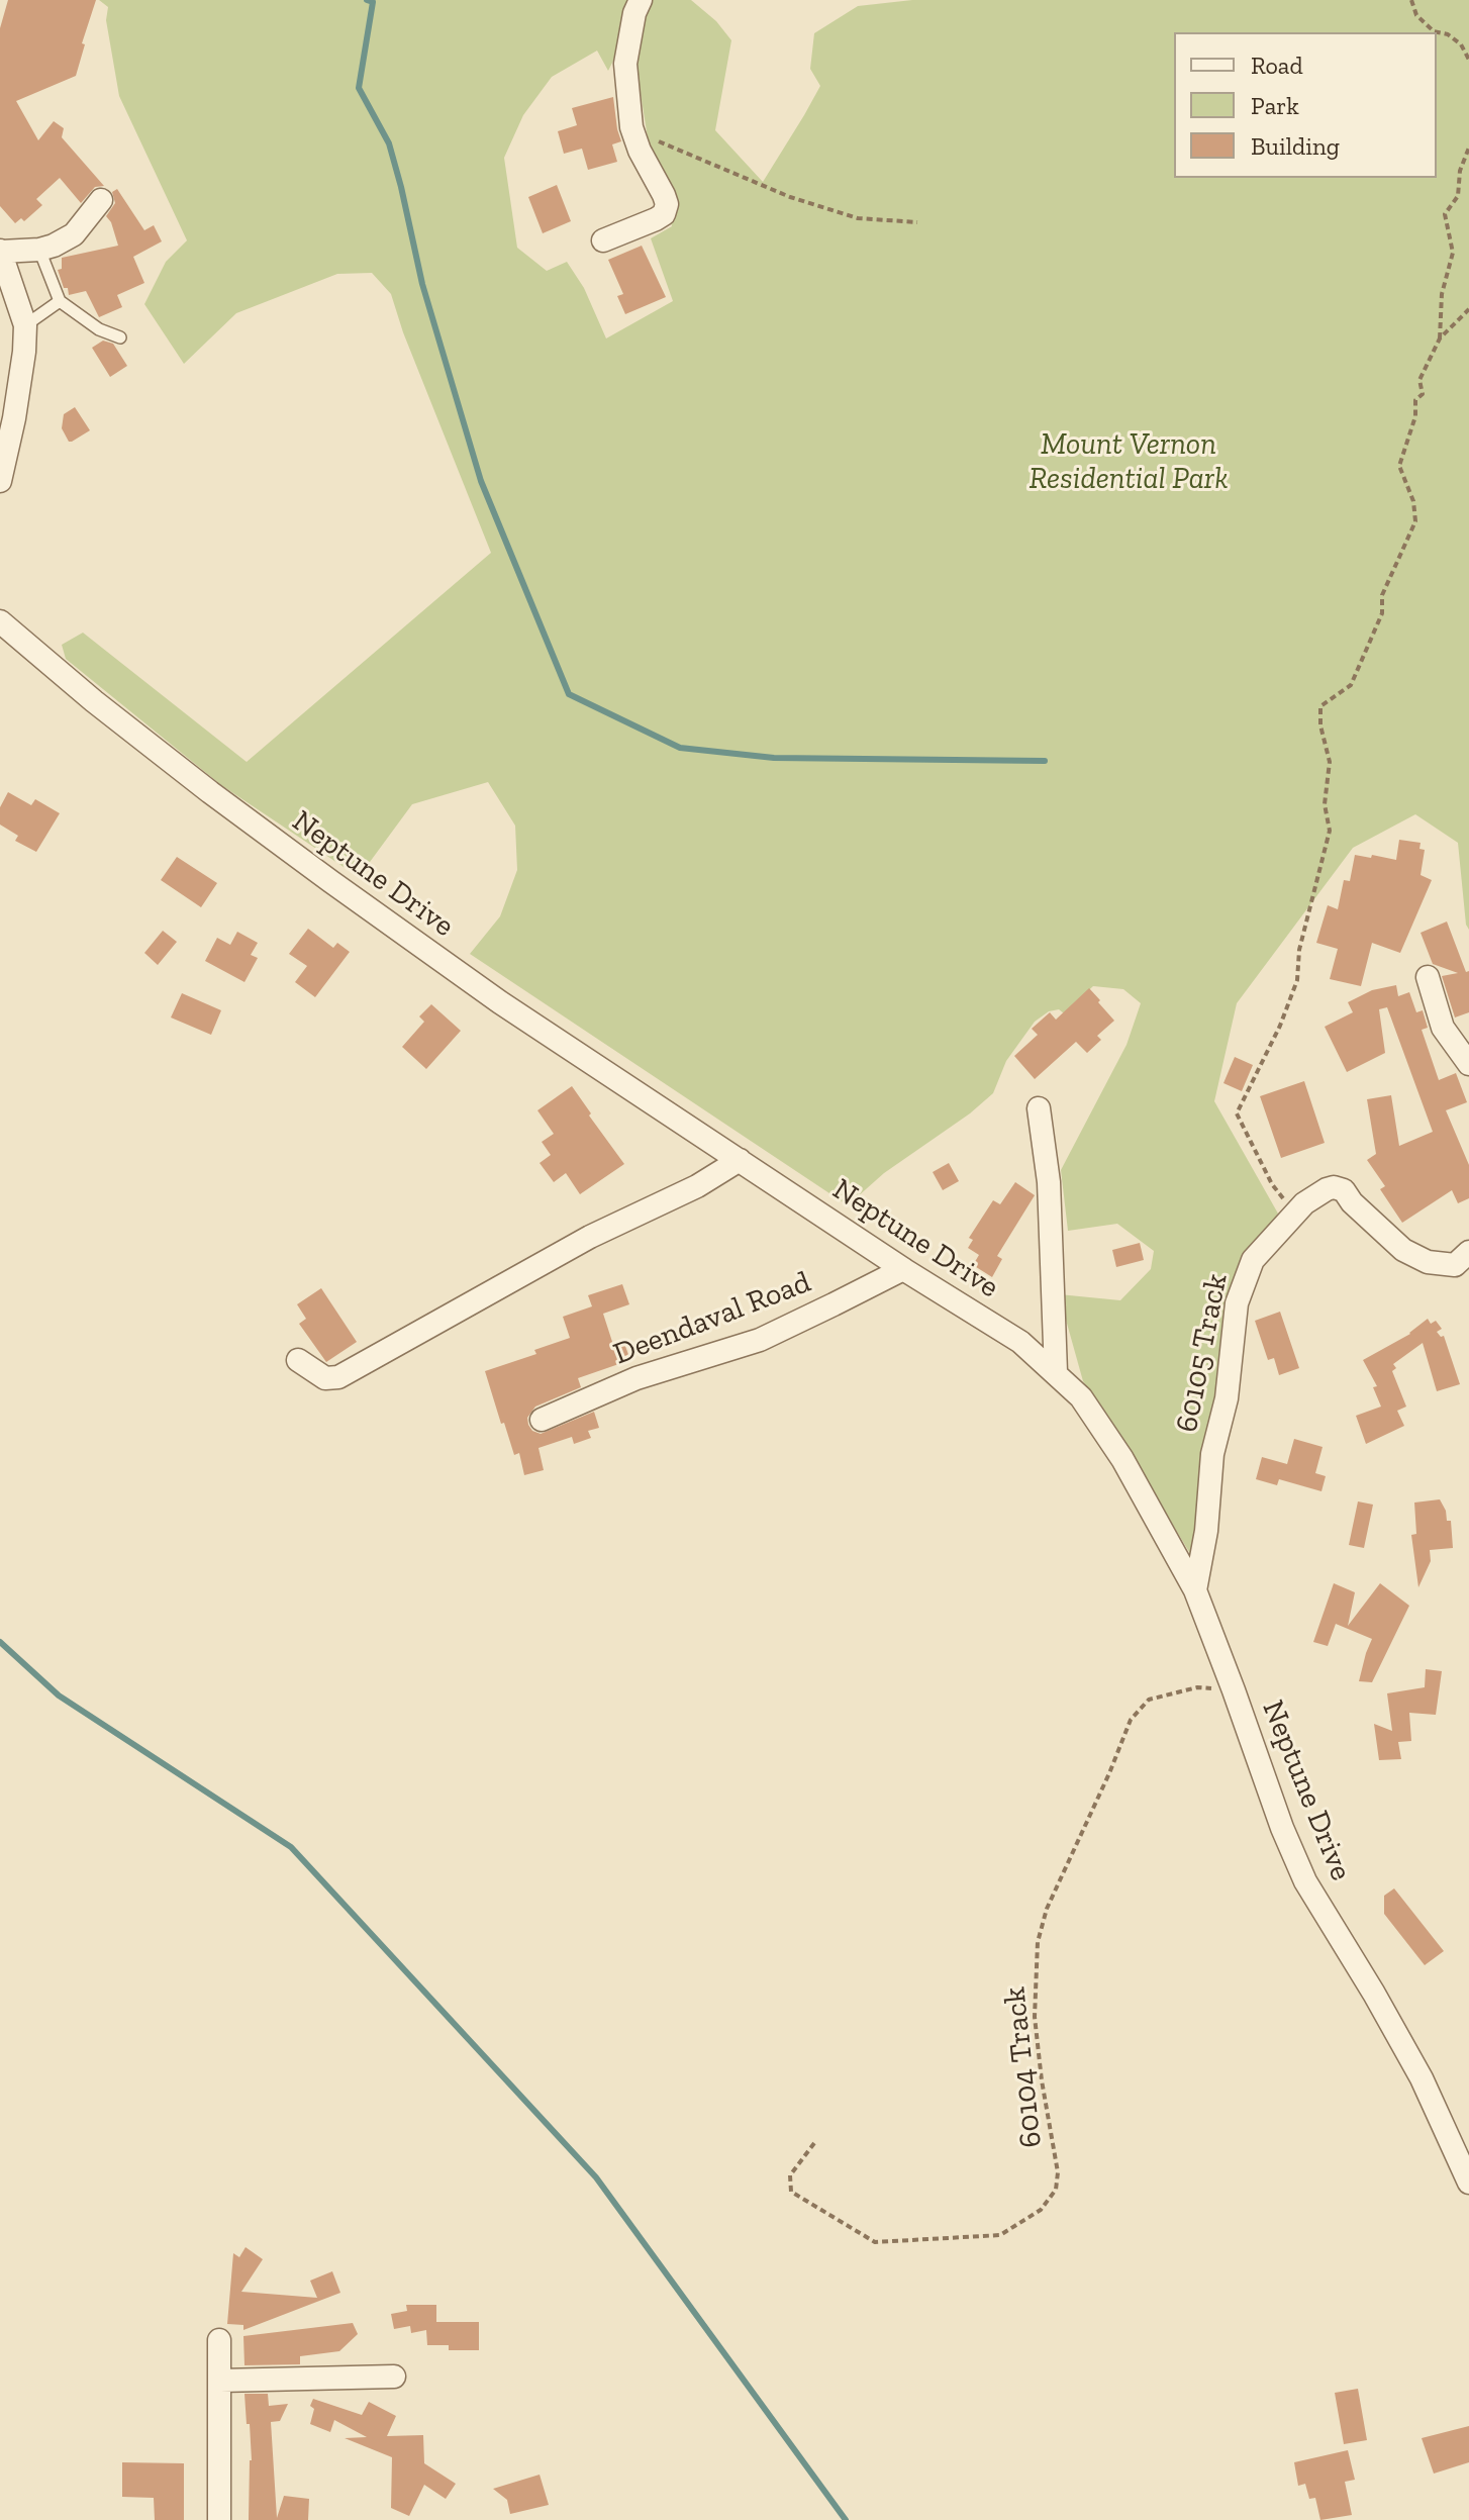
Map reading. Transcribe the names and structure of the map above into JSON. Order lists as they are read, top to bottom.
{
  "streets": {
    "street": ["Neptune Drive", "Deendaval Road", "60105 Track"],
    "path": ["60104 Track"]
  },
  "crossings": [
    ["Neptune Drive", "Deendaval Road"],
    ["Neptune Drive", "60105 Track"],
    ["Neptune Drive", "60104 Track"]
  ],
  "parks": ["Mount Vernon Residential Park"],
  "legend": ["Road", "Park", "Building"]
}
